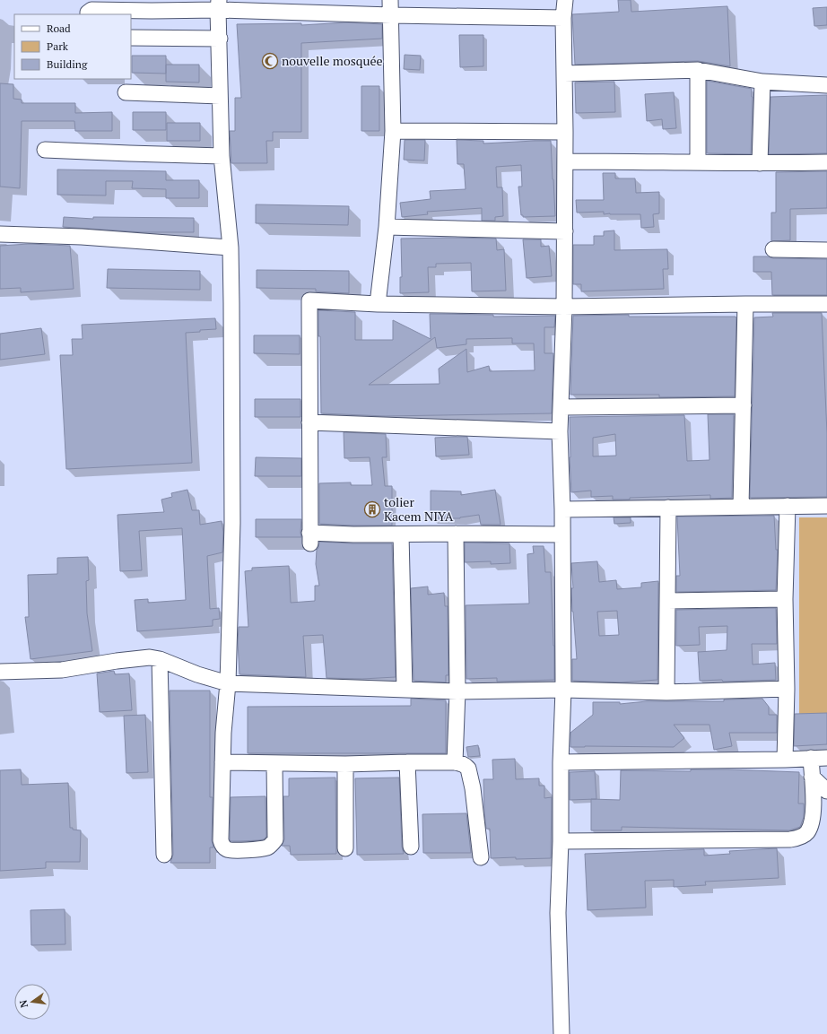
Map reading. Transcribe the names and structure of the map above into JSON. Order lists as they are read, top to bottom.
{
  "places": {
    "mosque": ["nouvelle mosquée"],
    "building": ["tolier Kacem NIYA"]
  },
  "legend": ["Road", "Park", "Building"],
  "north": "left"
}
